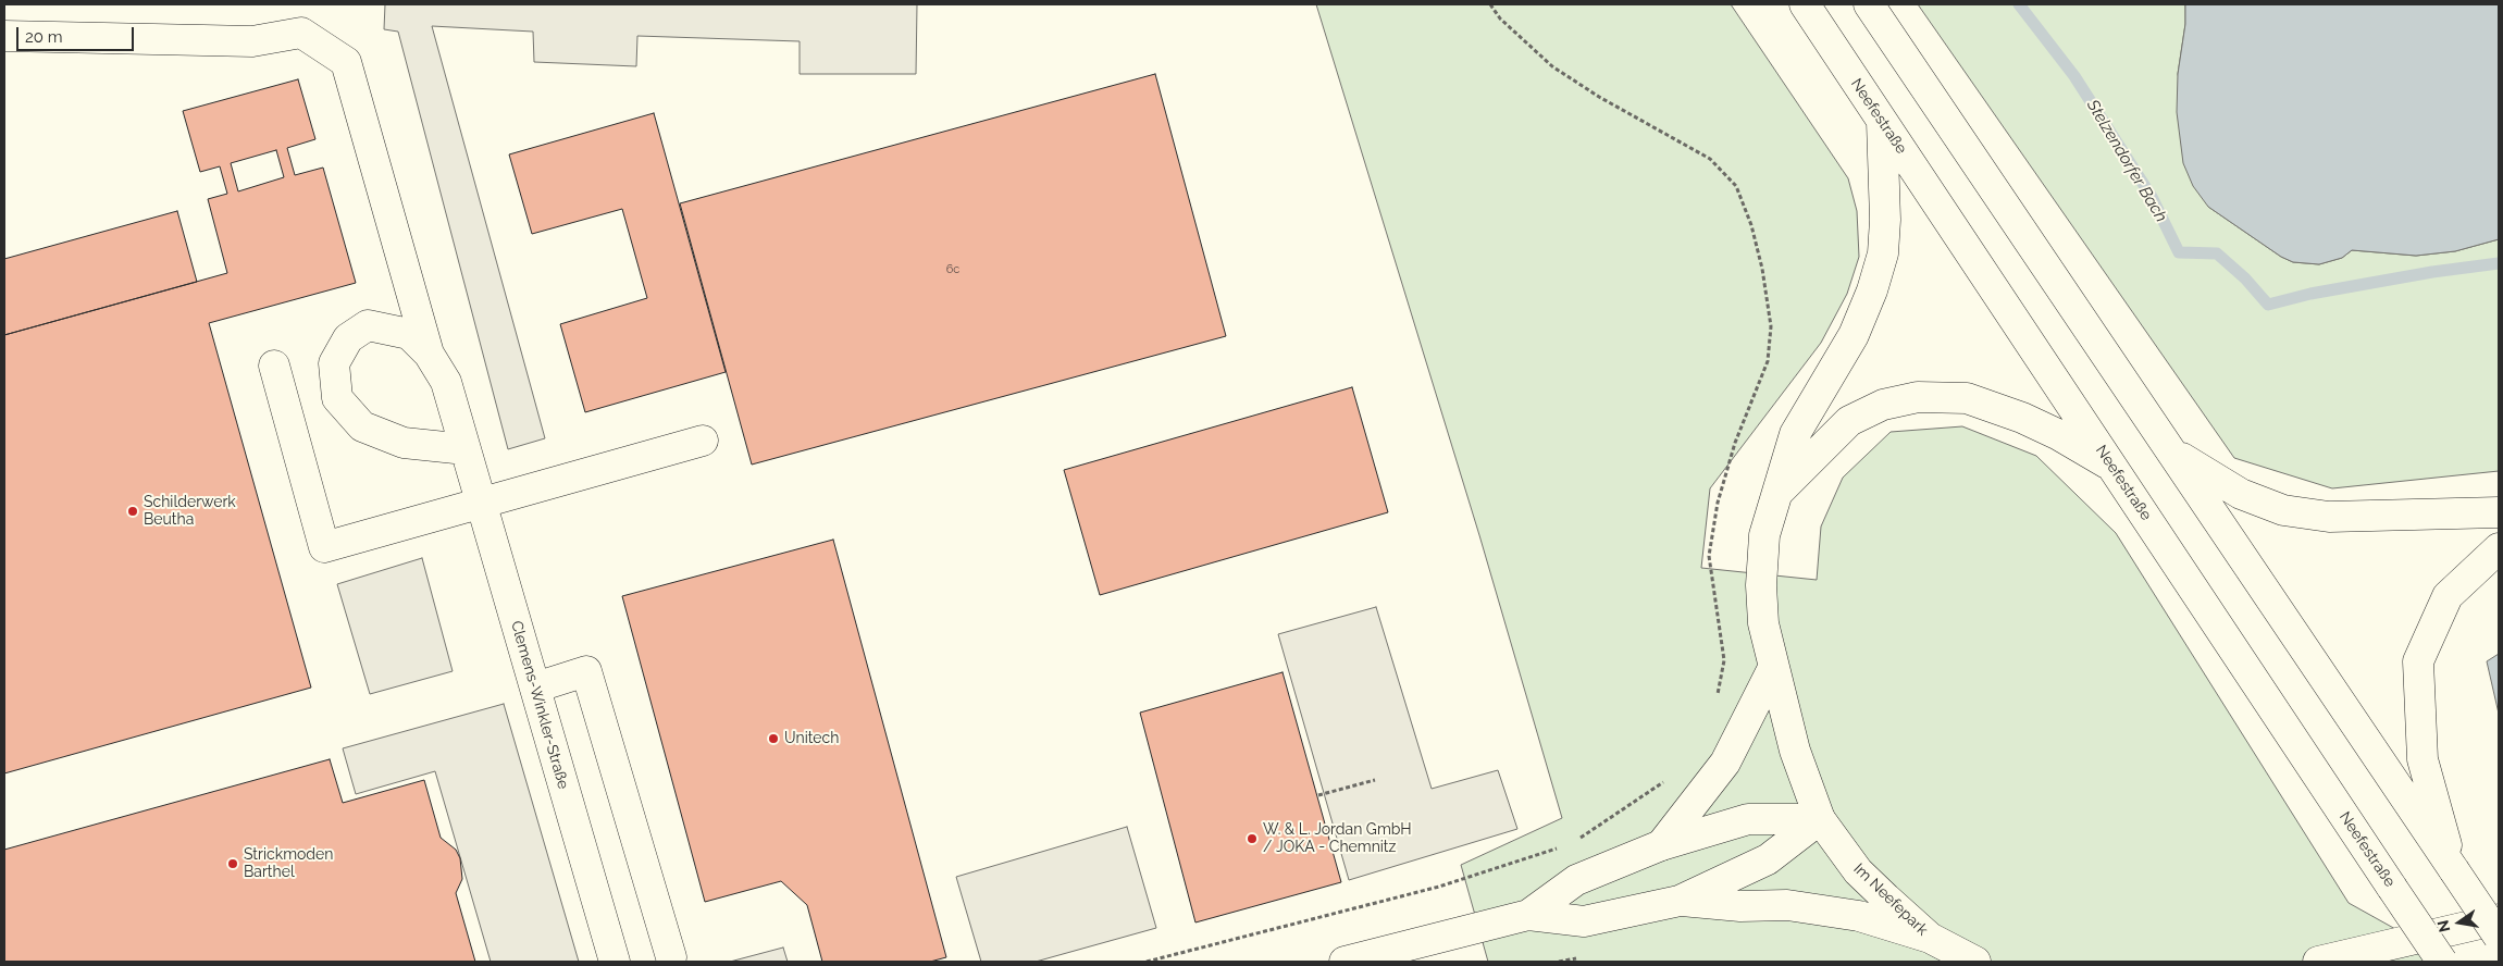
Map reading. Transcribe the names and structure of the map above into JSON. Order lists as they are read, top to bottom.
{
  "streets": {
    "main road": ["Neefestraße", "Clemens-Winkler-Straße", "Im Neefepark"]
  },
  "crossings": [
    ["Neefestraße", "Im Neefepark"]
  ],
  "water": ["Stelzendorfer Bach"],
  "places": [
    "Schilderwerk Beutha",
    "Unitech",
    "W. & L. Jordan GmbH / JOKA - Chemnitz",
    "Strickmoden Barthel"
  ],
  "house_numbers": ["6c"],
  "scale_bar": "20 m",
  "north": "left"
}
